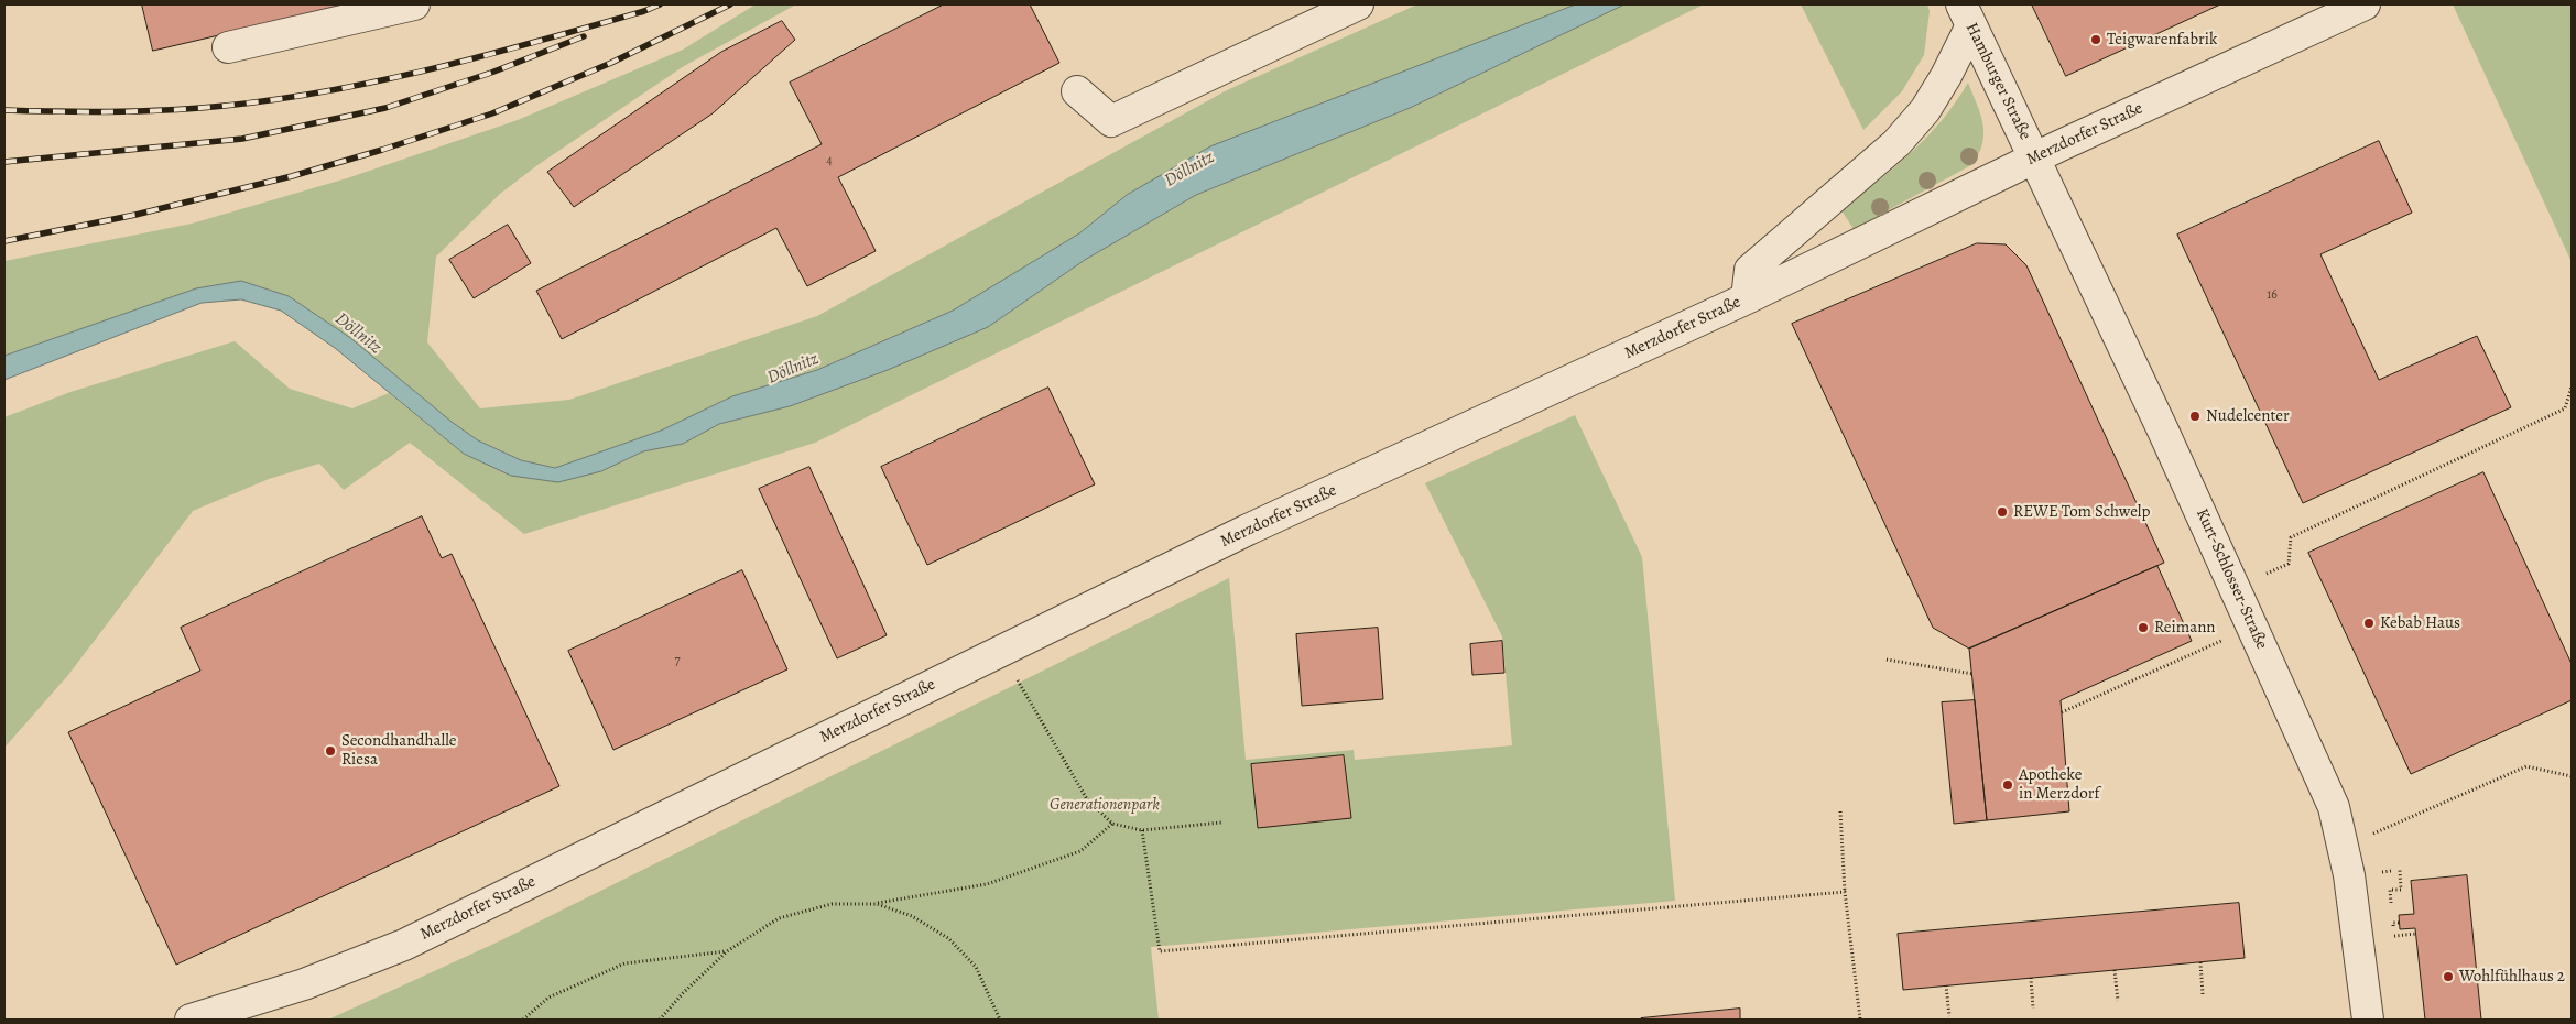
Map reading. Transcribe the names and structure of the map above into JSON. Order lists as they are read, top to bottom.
{
  "streets": {
    "street": ["Hamburger Straße", "Merzdorfer Straße", "Kurt-Schlosser-Straße"]
  },
  "crossings": [
    ["Hamburger Straße", "Merzdorfer Straße"],
    ["Hamburger Straße", "Kurt-Schlosser-Straße"],
    ["Merzdorfer Straße", "Kurt-Schlosser-Straße"]
  ],
  "water": ["Döllnitz"],
  "parks": ["Generationenpark"],
  "places": [
    "Teigwarenfabrik",
    "Nudelcenter",
    "REWE Tom Schwelp",
    "Kebab Haus",
    "Reimann",
    "Secondhandhalle Riesa",
    "Apotheke in Merzdorf",
    "Wohlfühlhaus 2"
  ],
  "house_numbers": ["4", "16", "7"]
}
